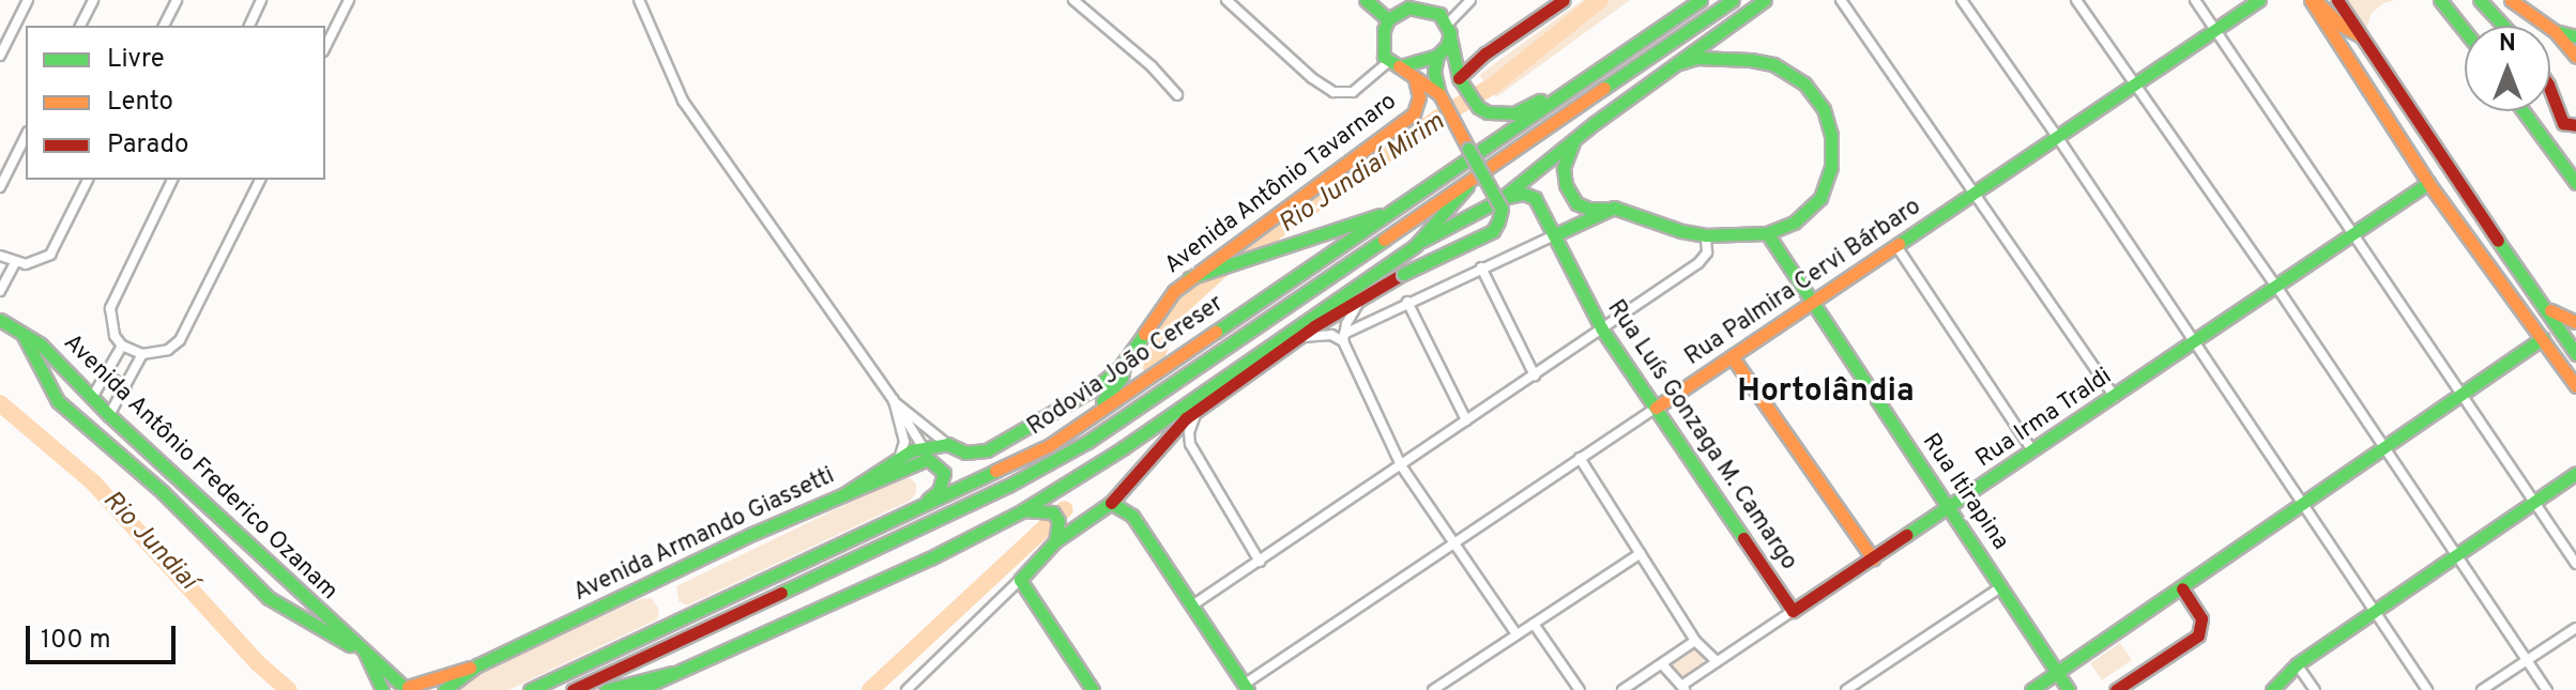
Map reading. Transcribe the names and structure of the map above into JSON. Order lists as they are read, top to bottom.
{
  "streets": {
    "main road": [
      "Avenida Antônio Tavarnaro",
      "Rua Palmira Cervi Bárbaro",
      "Rodovia João Cereser",
      "Rua Irma Traldi",
      "Rua Luís Gonzaga M. Camargo",
      "Avenida Antônio Frederico Ozanam",
      "Rua Itirapina",
      "Avenida Armando Giassetti"
    ]
  },
  "crossings": [
    ["Avenida Antônio Tavarnaro", "Avenida Armando Giassetti"],
    ["Rua Palmira Cervi Bárbaro", "Rua Luís Gonzaga M. Camargo"],
    ["Rua Palmira Cervi Bárbaro", "Rua Itirapina"],
    ["Rua Irma Traldi", "Rua Luís Gonzaga M. Camargo"],
    ["Rua Irma Traldi", "Rua Itirapina"],
    ["Avenida Antônio Frederico Ozanam", "Avenida Armando Giassetti"]
  ],
  "districts": ["Hortolândia"],
  "water": ["Rio Jundiaí Mirim", "Rio Jundiaí"],
  "legend": ["Livre", "Lento", "Parado"],
  "scale_bar": "100 m",
  "north": "top"
}
